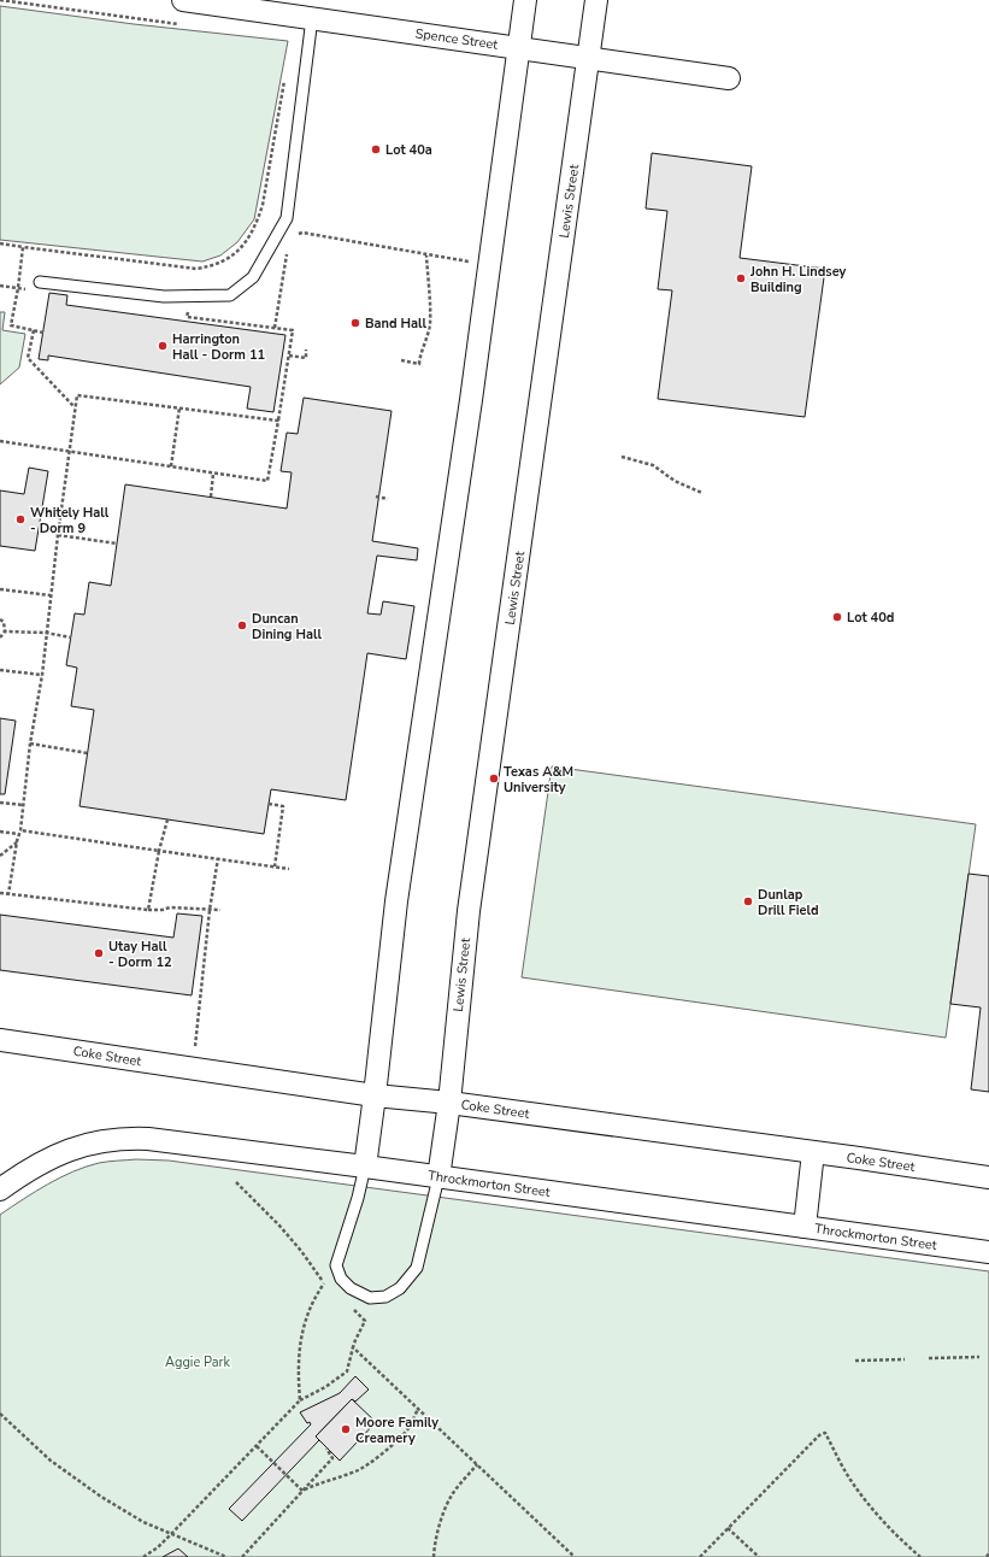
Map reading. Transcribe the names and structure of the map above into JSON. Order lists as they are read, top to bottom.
{
  "streets": {
    "street": [
      "Spence Street",
      "Lewis Street",
      "Coke Street",
      "Throckmorton Street"
    ]
  },
  "crossings": [
    ["Spence Street", "Lewis Street"],
    ["Lewis Street", "Coke Street"],
    ["Lewis Street", "Throckmorton Street"]
  ],
  "parks": ["Aggie Park"],
  "places": [
    "Lot 40a",
    "John H. Lindsey Building",
    "Band Hall",
    "Harrington Hall - Dorm 11",
    "Whitely Hall - Dorm 9",
    "Lot 40d",
    "Duncan Dining Hall",
    "Texas A&M University",
    "Dunlap Drill Field",
    "Utay Hall - Dorm 12",
    "Moore Family Creamery"
  ]
}
